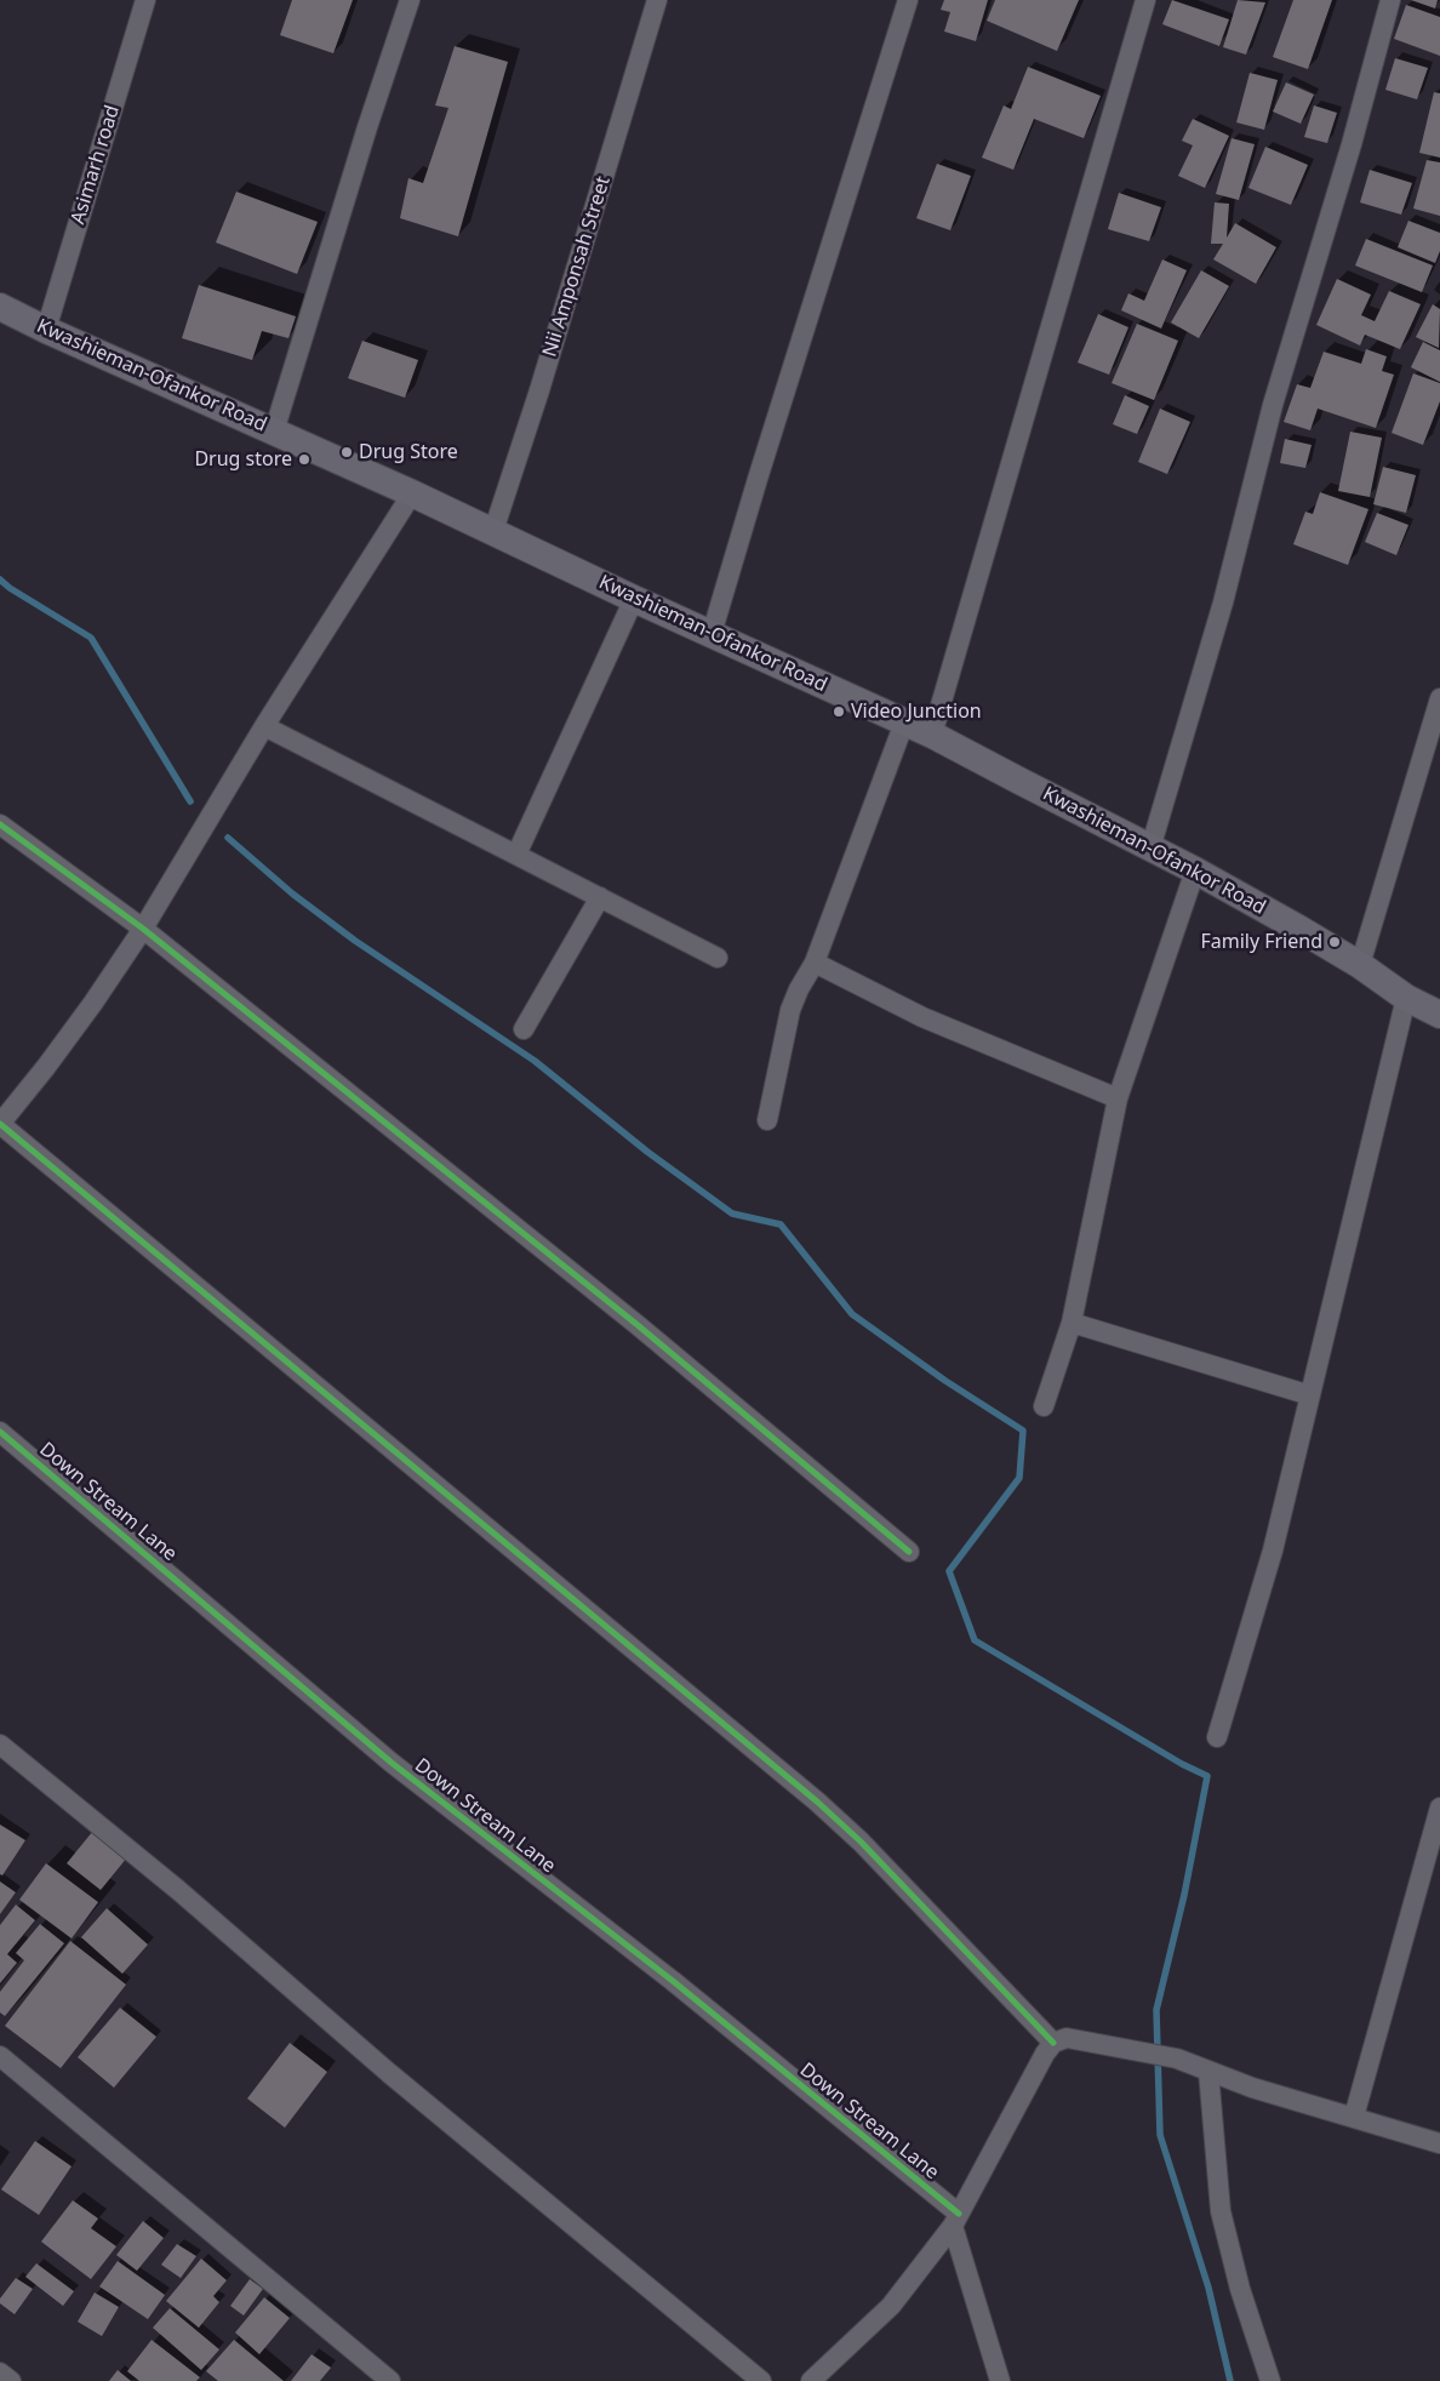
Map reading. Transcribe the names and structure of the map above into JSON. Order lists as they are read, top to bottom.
{
  "streets": {
    "main road": ["Kwashieman-Ofankor Road"],
    "street": ["Asimarh road", "Nii Amponsah Street", "Down Stream Lane"]
  },
  "crossings": [
    ["Asimarh road", "Kwashieman-Ofankor Road"],
    ["Nii Amponsah Street", "Kwashieman-Ofankor Road"]
  ],
  "places": [
    "Drug Store",
    "Drug store",
    "Video Junction",
    "Family Friend"
  ]
}
